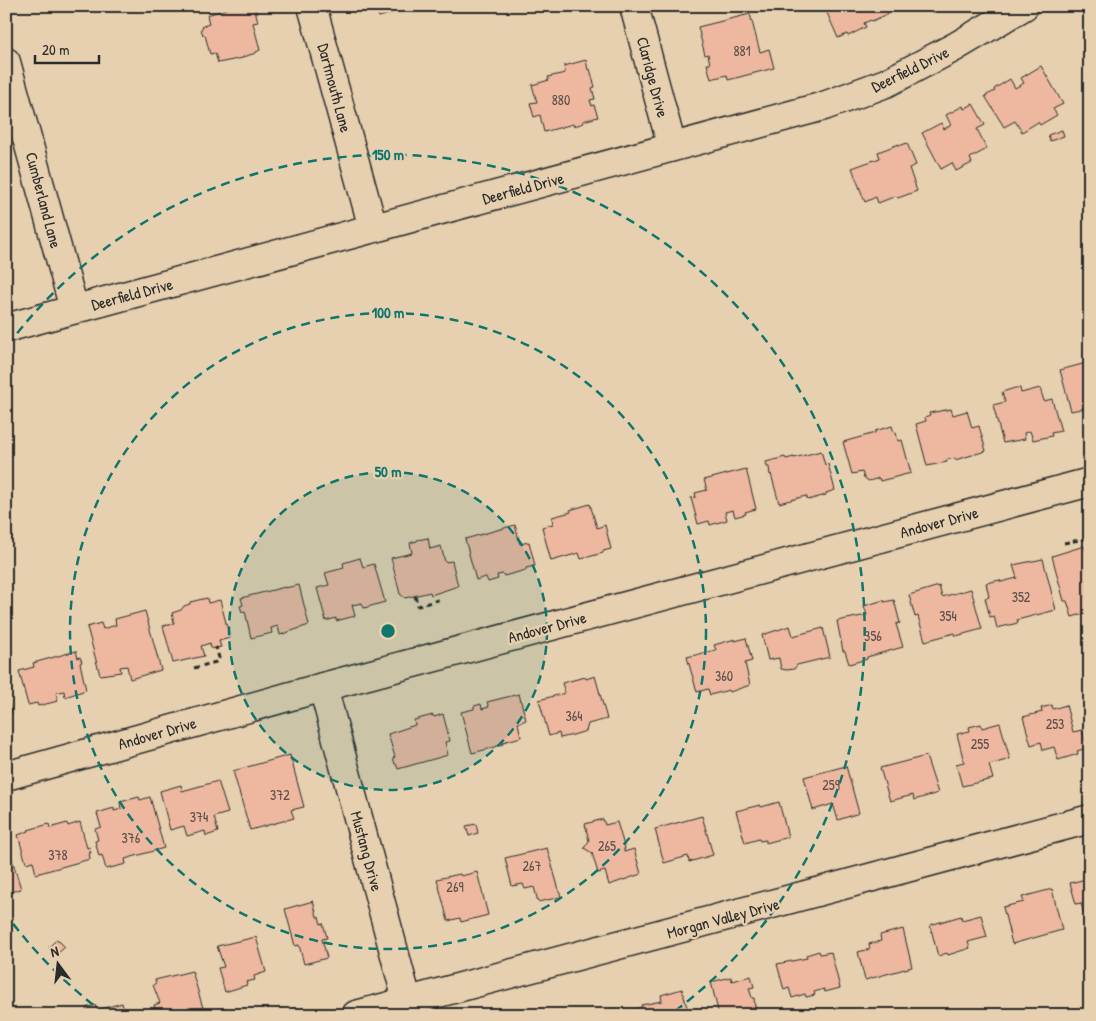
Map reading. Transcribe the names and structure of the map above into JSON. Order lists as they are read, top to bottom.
{
  "streets": {
    "street": [
      "Deerfield Drive",
      "Claridge Drive",
      "Dartmouth Lane",
      "Cumberland Lane",
      "Andover Drive",
      "Mustang Drive",
      "Morgan Valley Drive"
    ]
  },
  "crossings": [
    ["Deerfield Drive", "Claridge Drive"],
    ["Deerfield Drive", "Dartmouth Lane"],
    ["Deerfield Drive", "Cumberland Lane"],
    ["Andover Drive", "Mustang Drive"],
    ["Mustang Drive", "Morgan Valley Drive"]
  ],
  "house_numbers": [
    "881",
    "880",
    "352",
    "354",
    "356",
    "360",
    "364",
    "253",
    "255",
    "259",
    "372",
    "374",
    "376",
    "265",
    "378",
    "267",
    "269"
  ],
  "scale_bar": "20 m",
  "north": "top",
  "rings": ["150 m", "100 m", "50 m"]
}
